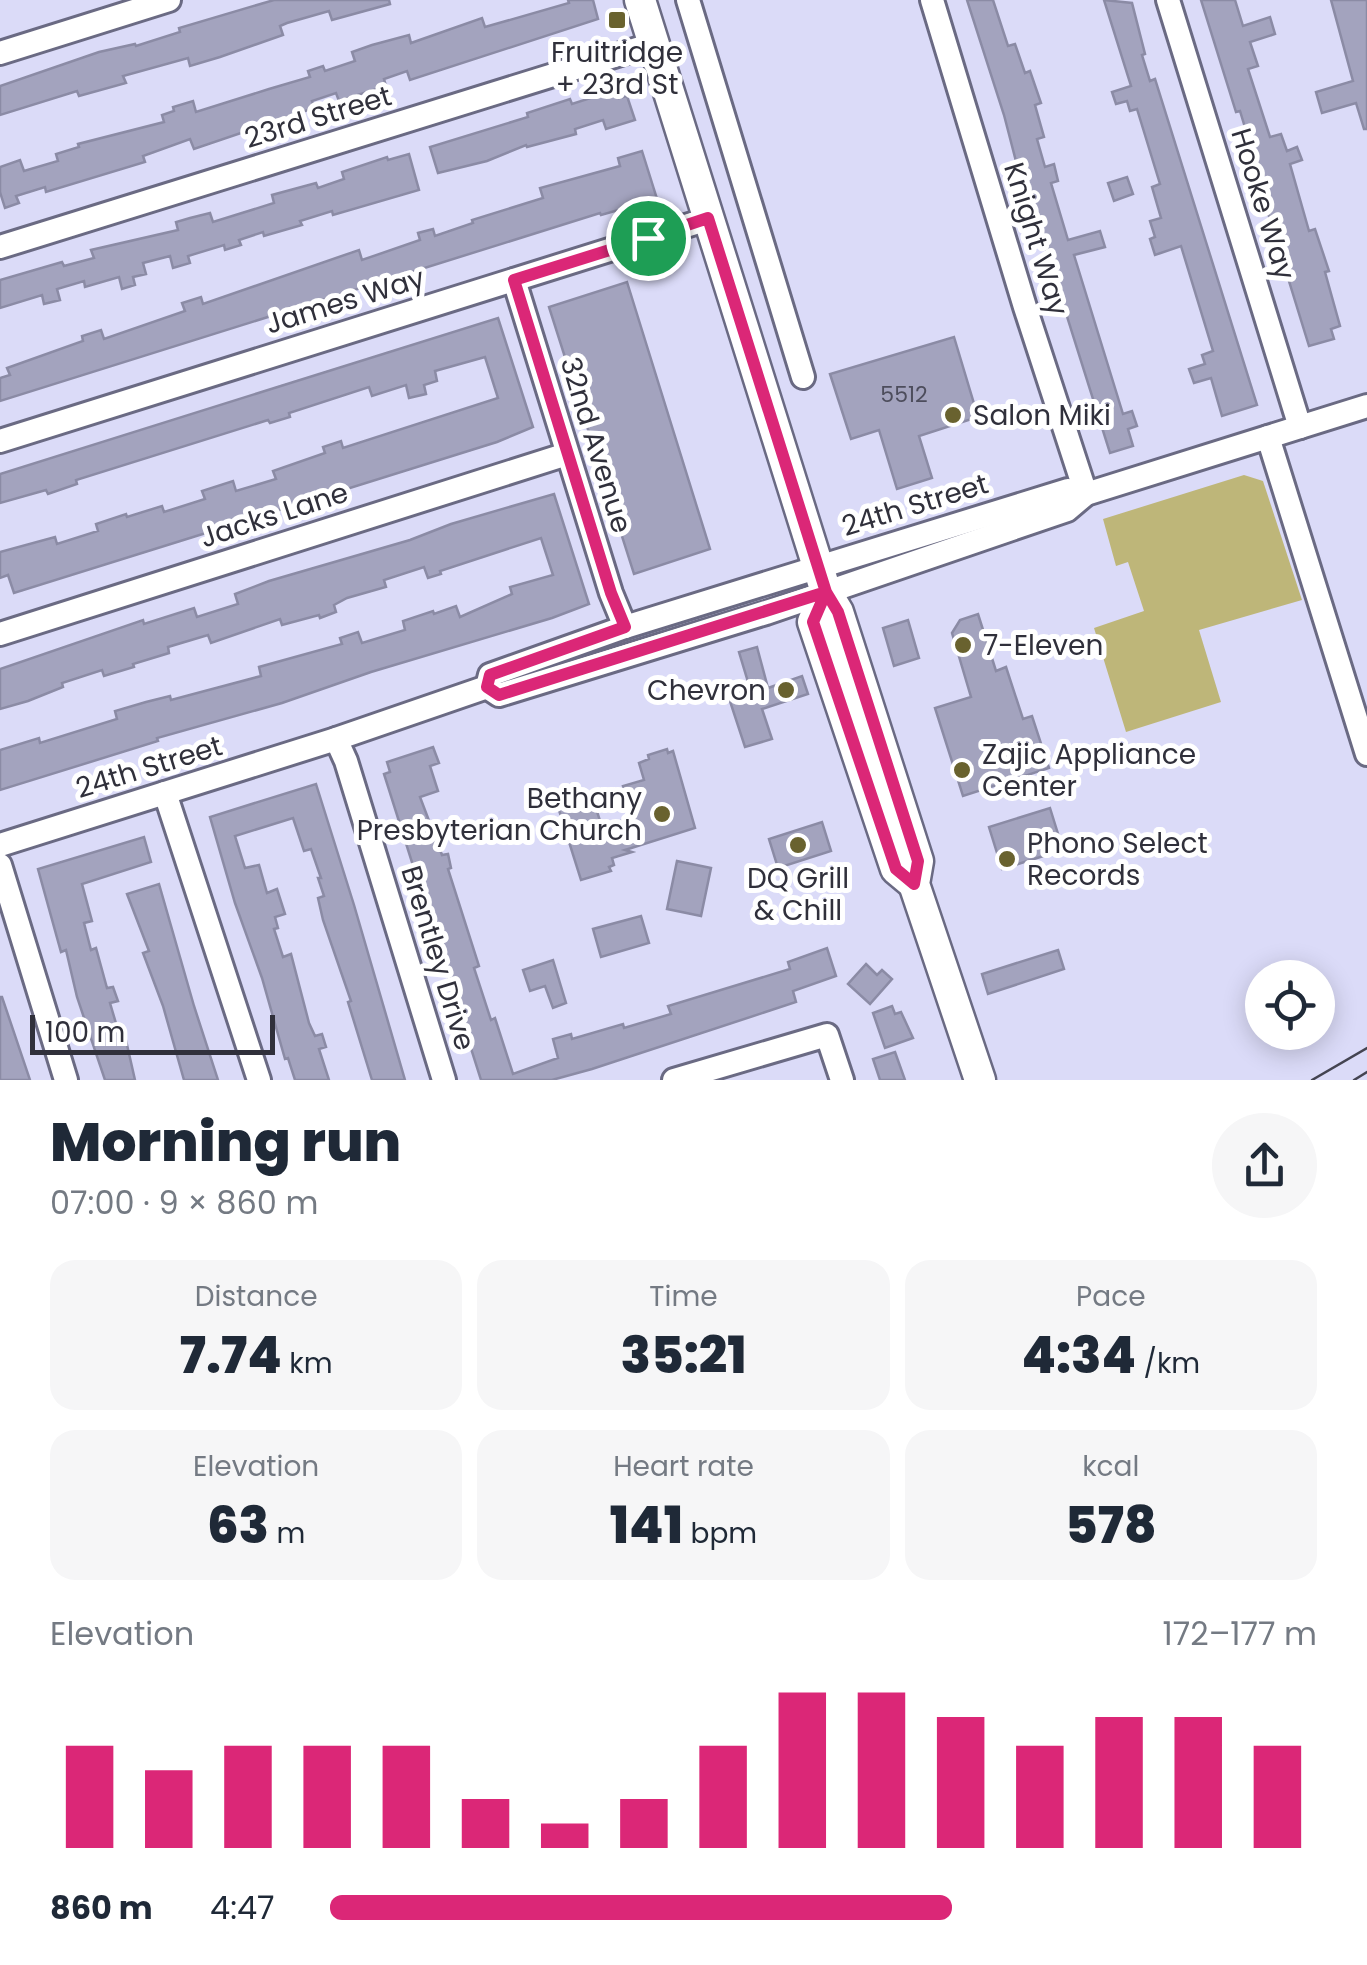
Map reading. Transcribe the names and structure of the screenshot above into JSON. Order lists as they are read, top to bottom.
{
  "streets": {
    "street": [
      "23rd Street",
      "Hooke Way",
      "Knight Way",
      "James Way",
      "32nd Avenue",
      "24th Street",
      "Jacks Lane",
      "Brentley Drive"
    ]
  },
  "crossings": [
    ["Hooke Way", "24th Street"],
    ["Knight Way", "24th Street"],
    ["James Way", "32nd Avenue"],
    ["32nd Avenue", "24th Street"],
    ["32nd Avenue", "Jacks Lane"],
    ["24th Street", "Brentley Drive"]
  ],
  "places": {
    "transit": ["Fruitridge + 23rd St"],
    "other": [
      "Salon Miki",
      "7-Eleven",
      "Chevron",
      "Zajic Appliance Center",
      "Bethany Presbyterian Church",
      "DQ Grill & Chill",
      "Phono Select Records"
    ]
  },
  "house_numbers": ["5512"],
  "scale_bar": "100 m",
  "page": {
    "scale": "100 m",
    "heading": ["Morning run", "07:00 · 9 × 860 m"],
    "stats": [
      ["Distance", "7.74 km"],
      ["Time", "35:21"],
      ["Pace", "4:34 /km"],
      ["Elevation", "63 m"],
      ["Heart rate", "141 bpm"],
      ["kcal", "578"]
    ],
    "chart": ["Elevation", "172–177 m"],
    "list": [
      {
        "name": "860 m",
        "note": "4:47"
      }
    ]
  }
}
